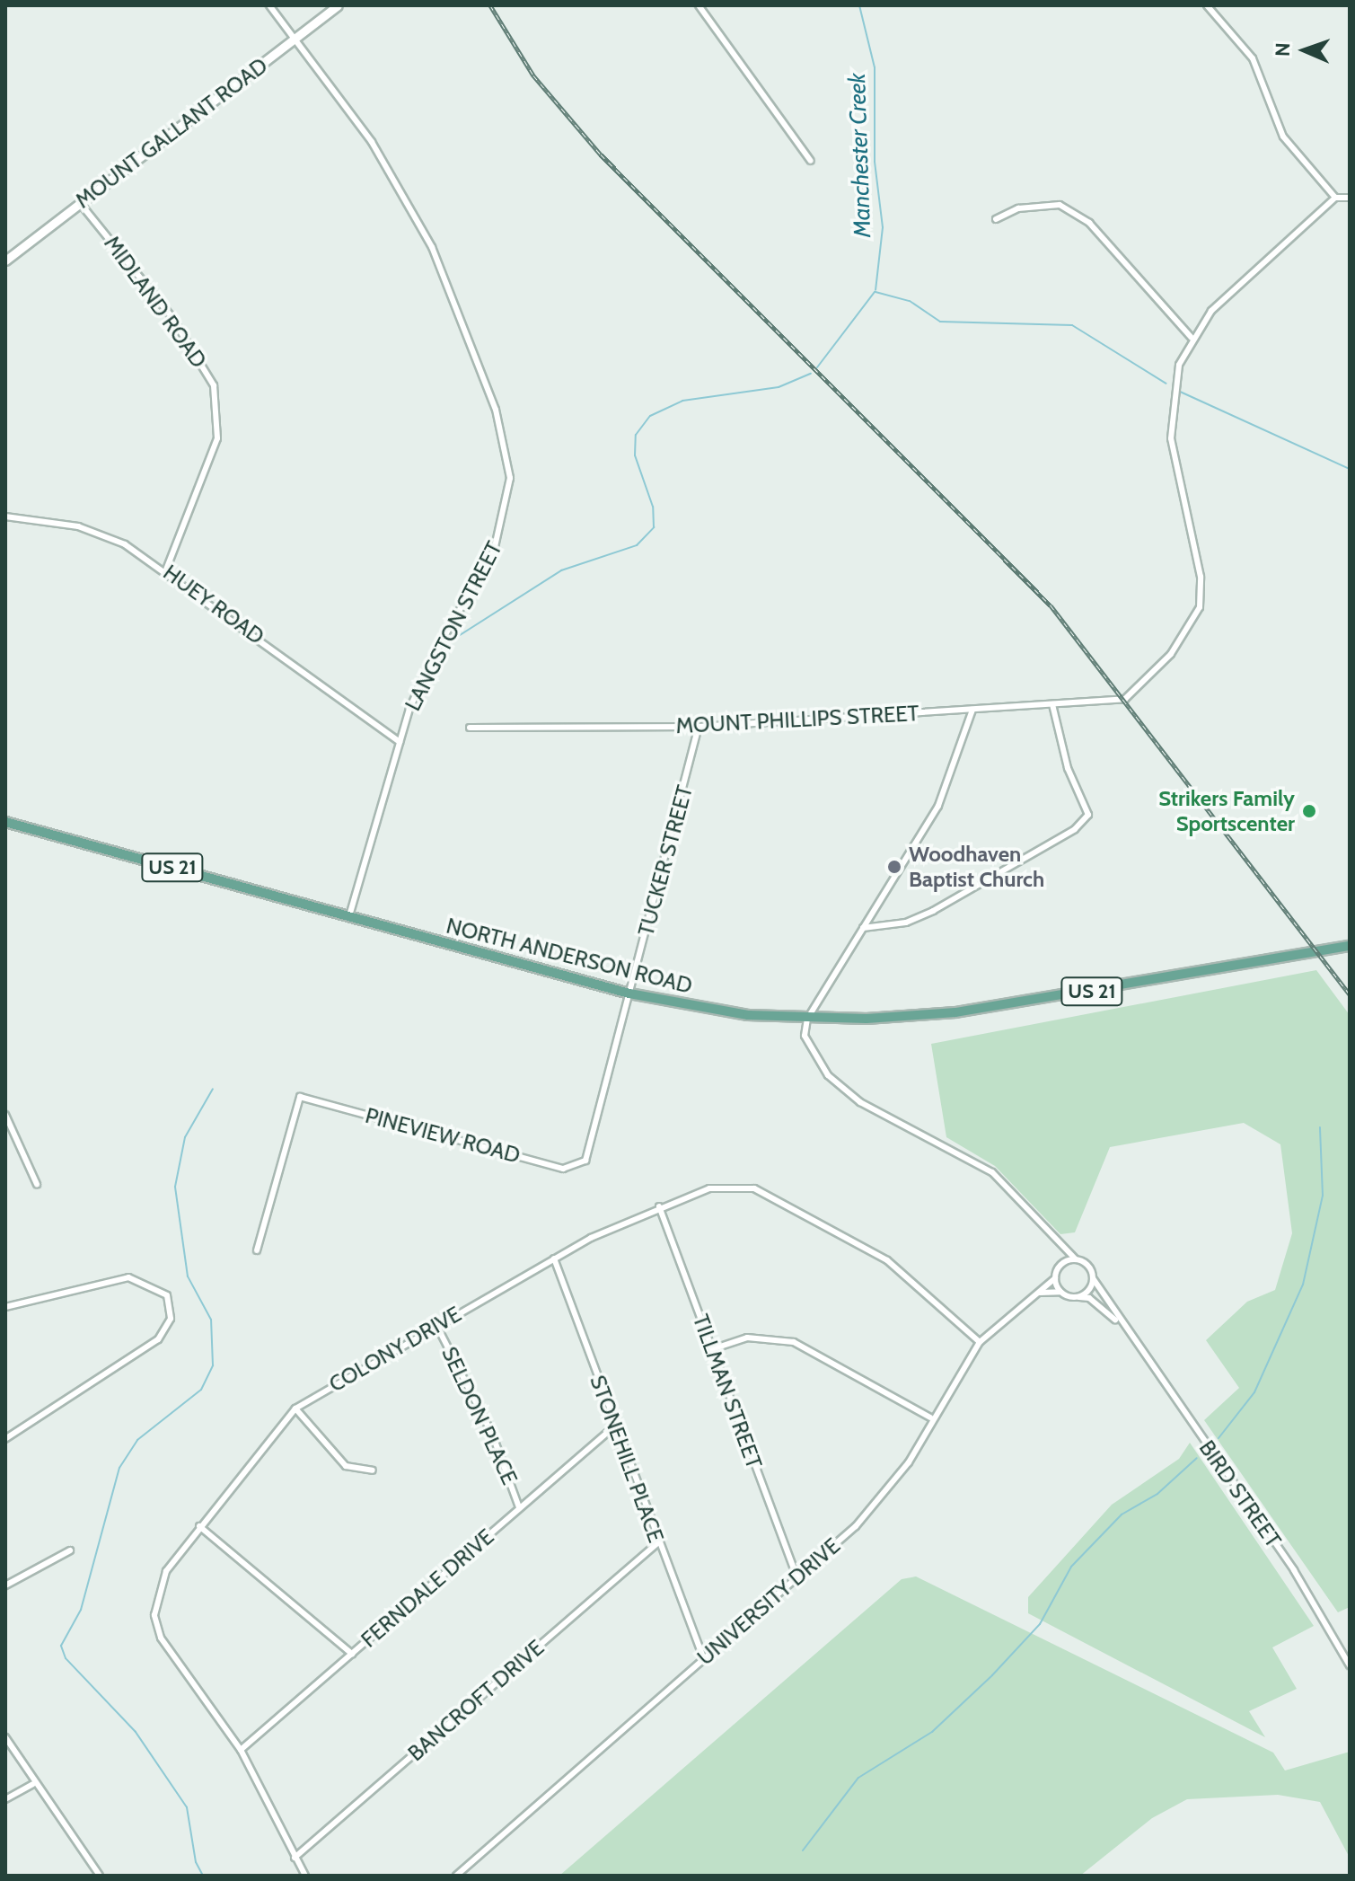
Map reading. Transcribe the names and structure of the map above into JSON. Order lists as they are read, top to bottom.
{
  "streets": {
    "main road": ["US 21", "NORTH ANDERSON ROAD"],
    "street": [
      "MOUNT GALLANT ROAD",
      "MIDLAND ROAD",
      "HUEY ROAD",
      "LANGSTON STREET",
      "MOUNT PHILLIPS STREET",
      "TUCKER STREET",
      "PINEVIEW ROAD",
      "COLONY DRIVE",
      "TILLMAN STREET",
      "SELDON PLACE",
      "STONEHILL PLACE",
      "BIRD STREET",
      "FERNDALE DRIVE",
      "UNIVERSITY DRIVE",
      "BANCROFT DRIVE"
    ]
  },
  "crossings": [
    ["MOUNT GALLANT ROAD", "MIDLAND ROAD"],
    ["MOUNT GALLANT ROAD", "LANGSTON STREET"],
    ["MIDLAND ROAD", "HUEY ROAD"],
    ["HUEY ROAD", "LANGSTON STREET"],
    ["LANGSTON STREET", "NORTH ANDERSON ROAD"],
    ["MOUNT PHILLIPS STREET", "TUCKER STREET"],
    ["TUCKER STREET", "NORTH ANDERSON ROAD"],
    ["TUCKER STREET", "PINEVIEW ROAD"],
    ["NORTH ANDERSON ROAD", "BIRD STREET"],
    ["COLONY DRIVE", "TILLMAN STREET"],
    ["COLONY DRIVE", "SELDON PLACE"],
    ["COLONY DRIVE", "STONEHILL PLACE"],
    ["COLONY DRIVE", "FERNDALE DRIVE"],
    ["COLONY DRIVE", "UNIVERSITY DRIVE"],
    ["COLONY DRIVE", "BANCROFT DRIVE"],
    ["TILLMAN STREET", "UNIVERSITY DRIVE"],
    ["SELDON PLACE", "FERNDALE DRIVE"],
    ["STONEHILL PLACE", "FERNDALE DRIVE"],
    ["STONEHILL PLACE", "UNIVERSITY DRIVE"],
    ["STONEHILL PLACE", "BANCROFT DRIVE"],
    ["BIRD STREET", "UNIVERSITY DRIVE"]
  ],
  "water": ["Manchester Creek"],
  "places": ["Strikers Family Sportscenter", "Woodhaven Baptist Church"],
  "north": "left"
}
